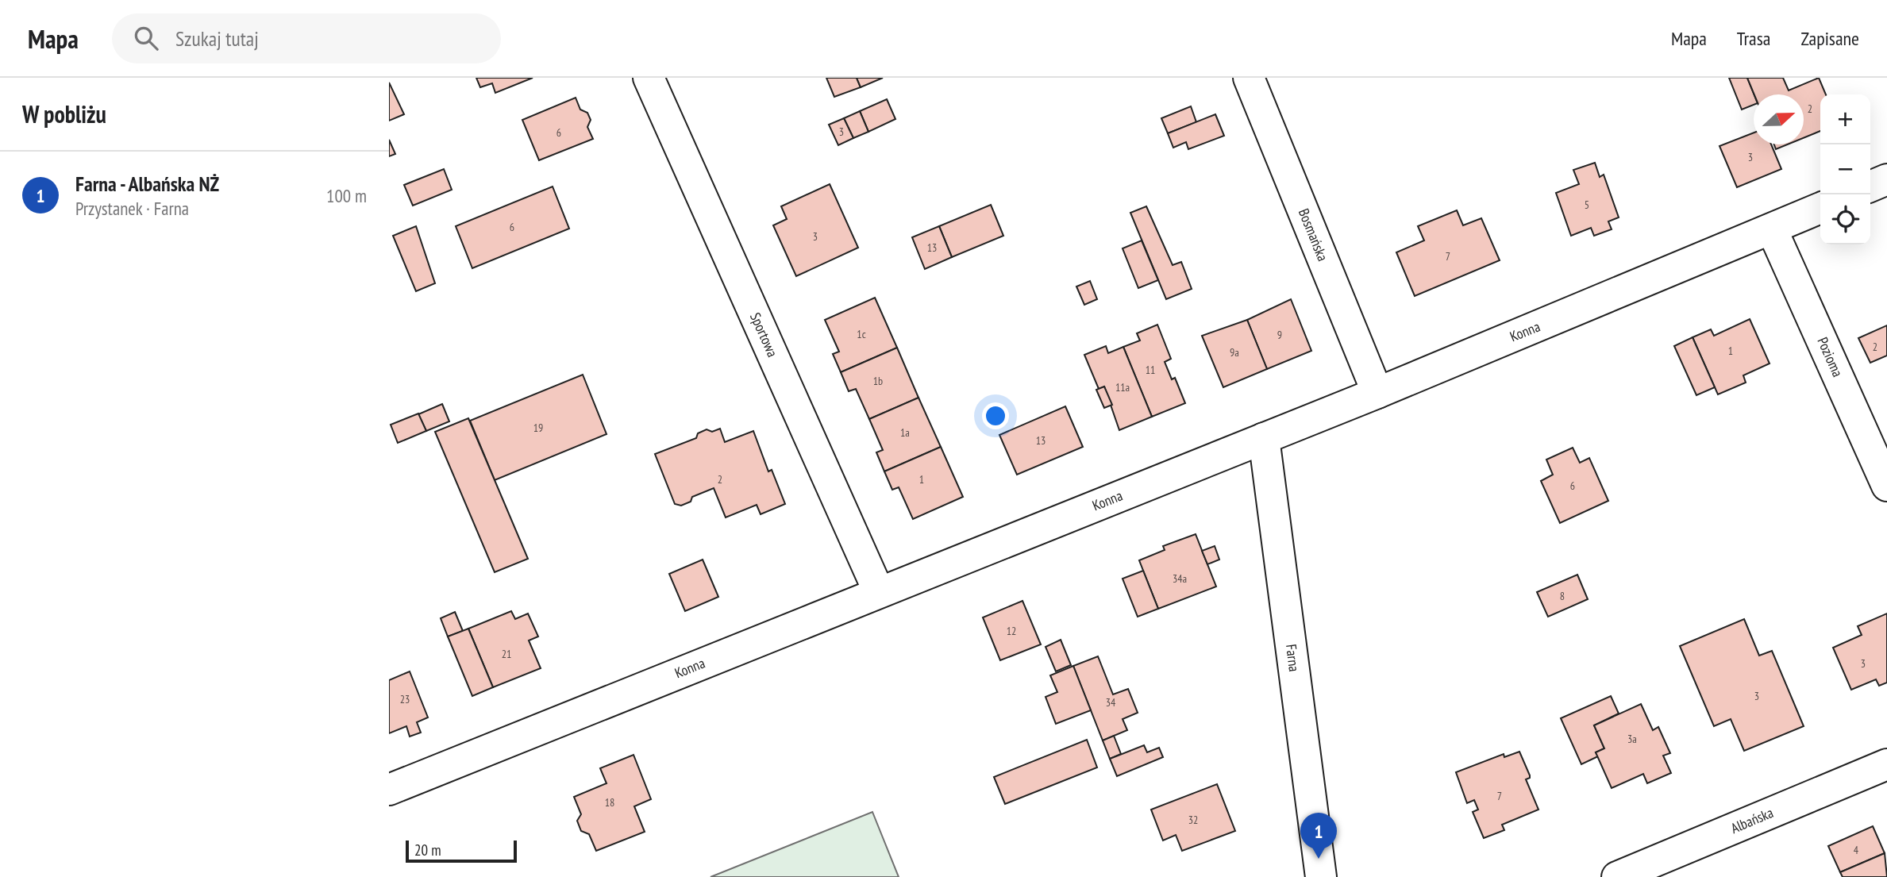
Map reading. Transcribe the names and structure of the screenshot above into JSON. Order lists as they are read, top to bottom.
{
  "streets": {
    "street": [
      "Bosmańska",
      "Konna",
      "Sportowa",
      "Pozioma",
      "Farna",
      "Albańska"
    ]
  },
  "crossings": [
    ["Bosmańska", "Konna"],
    ["Konna", "Sportowa"],
    ["Konna", "Pozioma"],
    ["Konna", "Farna"]
  ],
  "house_numbers": [
    "2",
    "3",
    "6",
    "3",
    "5",
    "6",
    "3",
    "13",
    "7",
    "1c",
    "9",
    "2",
    "1",
    "9a",
    "11",
    "1b",
    "11a",
    "19",
    "1a",
    "13",
    "2",
    "1",
    "6",
    "34a",
    "8",
    "12",
    "21",
    "3",
    "3",
    "23",
    "34",
    "3a",
    "7",
    "18",
    "32",
    "4"
  ],
  "scale_bar": "20 m",
  "north": "right",
  "page": {
    "header": "Mapa",
    "search": "Szukaj tutaj",
    "nav": ["Mapa", "Trasa", "Zapisane"],
    "heading": "W pobliżu",
    "map_buttons": ["+", "−"],
    "list": [
      {
        "mark": "1",
        "name": "Farna - Albańska NŻ",
        "note": "Przystanek · Farna",
        "value": "100 m"
      }
    ],
    "pins": "1",
    "scale": "20 m"
  }
}
